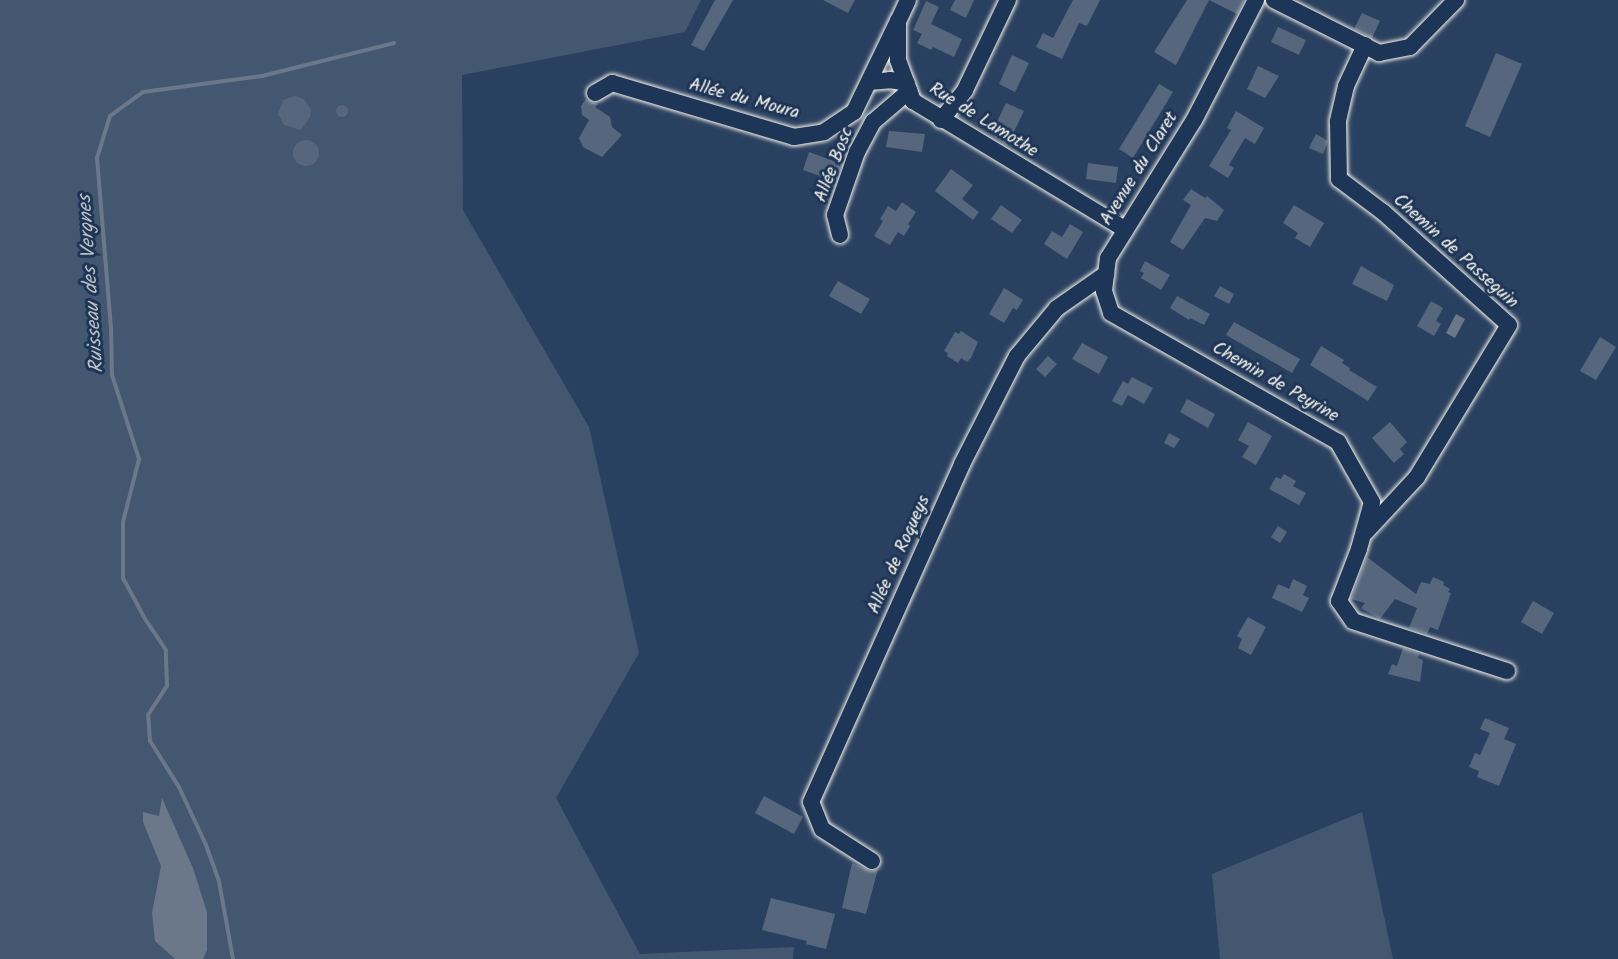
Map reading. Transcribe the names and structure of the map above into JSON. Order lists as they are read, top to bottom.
{
  "streets": {
    "street": [
      "Allée du Moura",
      "Rue de Lamothe",
      "Allée Bosc",
      "Avenue du Claret",
      "Chemin de Passeguin",
      "Chemin de Peyrine",
      "Allée de Roqueys"
    ]
  },
  "crossings": [
    ["Allée du Moura", "Rue de Lamothe"],
    ["Rue de Lamothe", "Allée Bosc"],
    ["Rue de Lamothe", "Avenue du Claret"],
    ["Avenue du Claret", "Chemin de Peyrine"],
    ["Avenue du Claret", "Allée de Roqueys"],
    ["Chemin de Passeguin", "Chemin de Peyrine"]
  ],
  "water": ["Ruisseau des Vergnes"]
}
